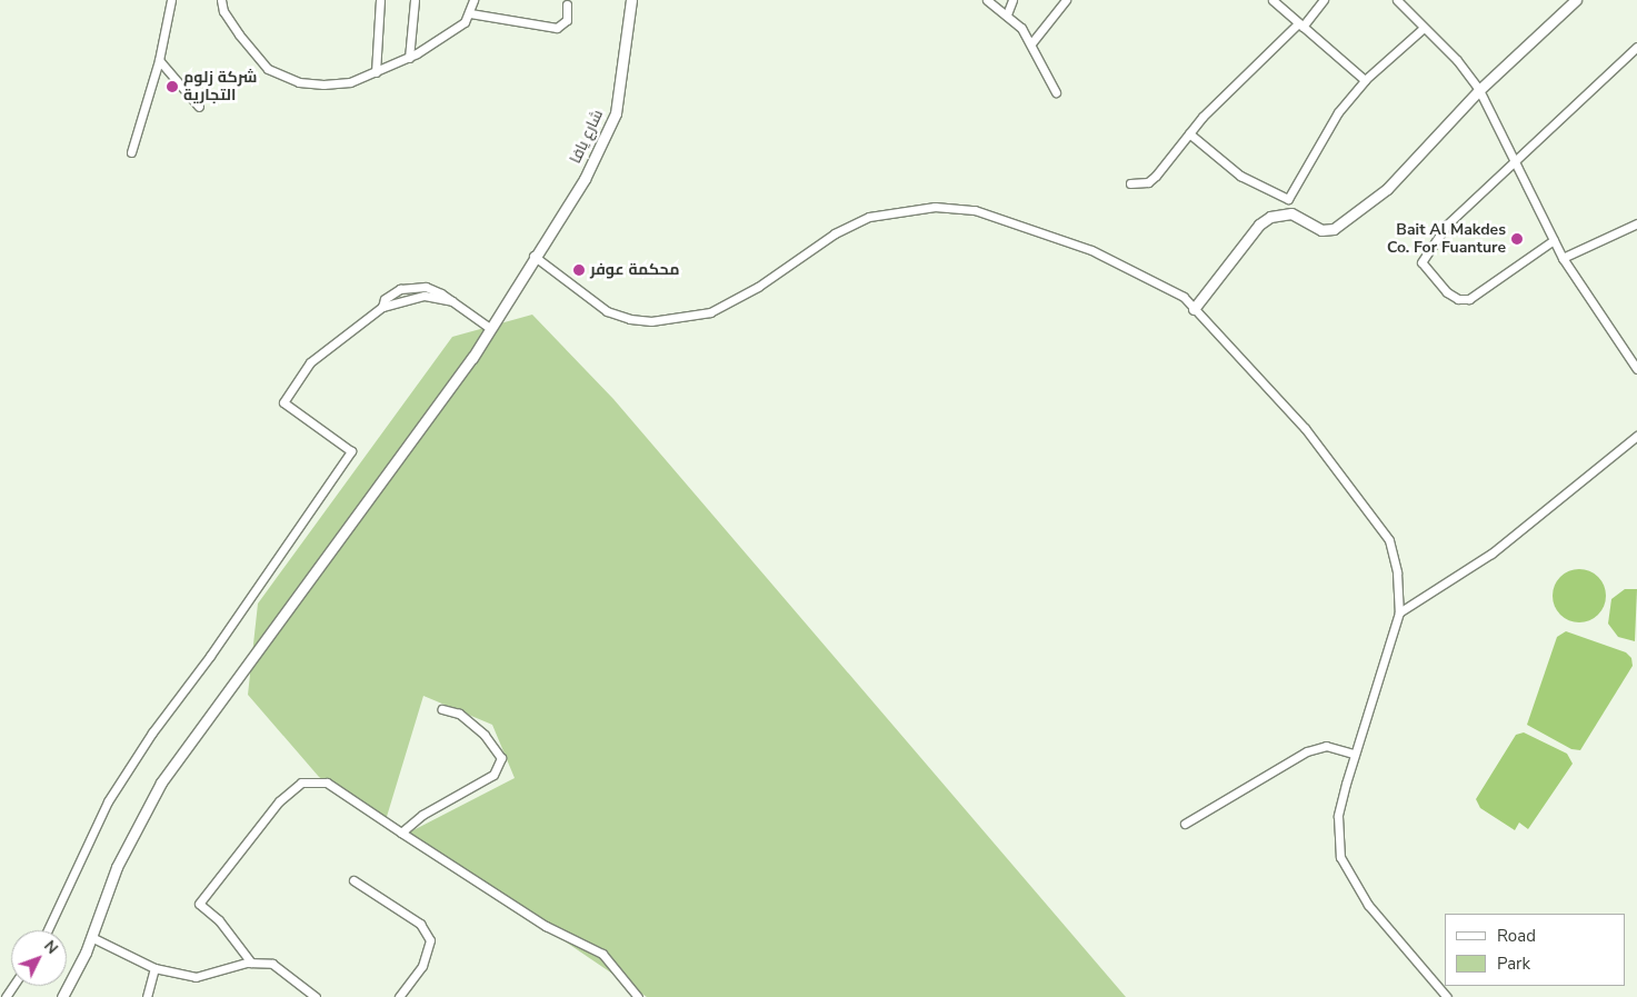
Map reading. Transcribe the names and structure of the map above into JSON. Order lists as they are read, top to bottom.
{
  "streets": {
    "street": ["شارع يافا"]
  },
  "places": ["شركة زلوم التجارية", "Bait Al Makdes Co. For Fuanture", "محكمة عوفر"],
  "legend": ["Road", "Park"],
  "north": "top right"
}
